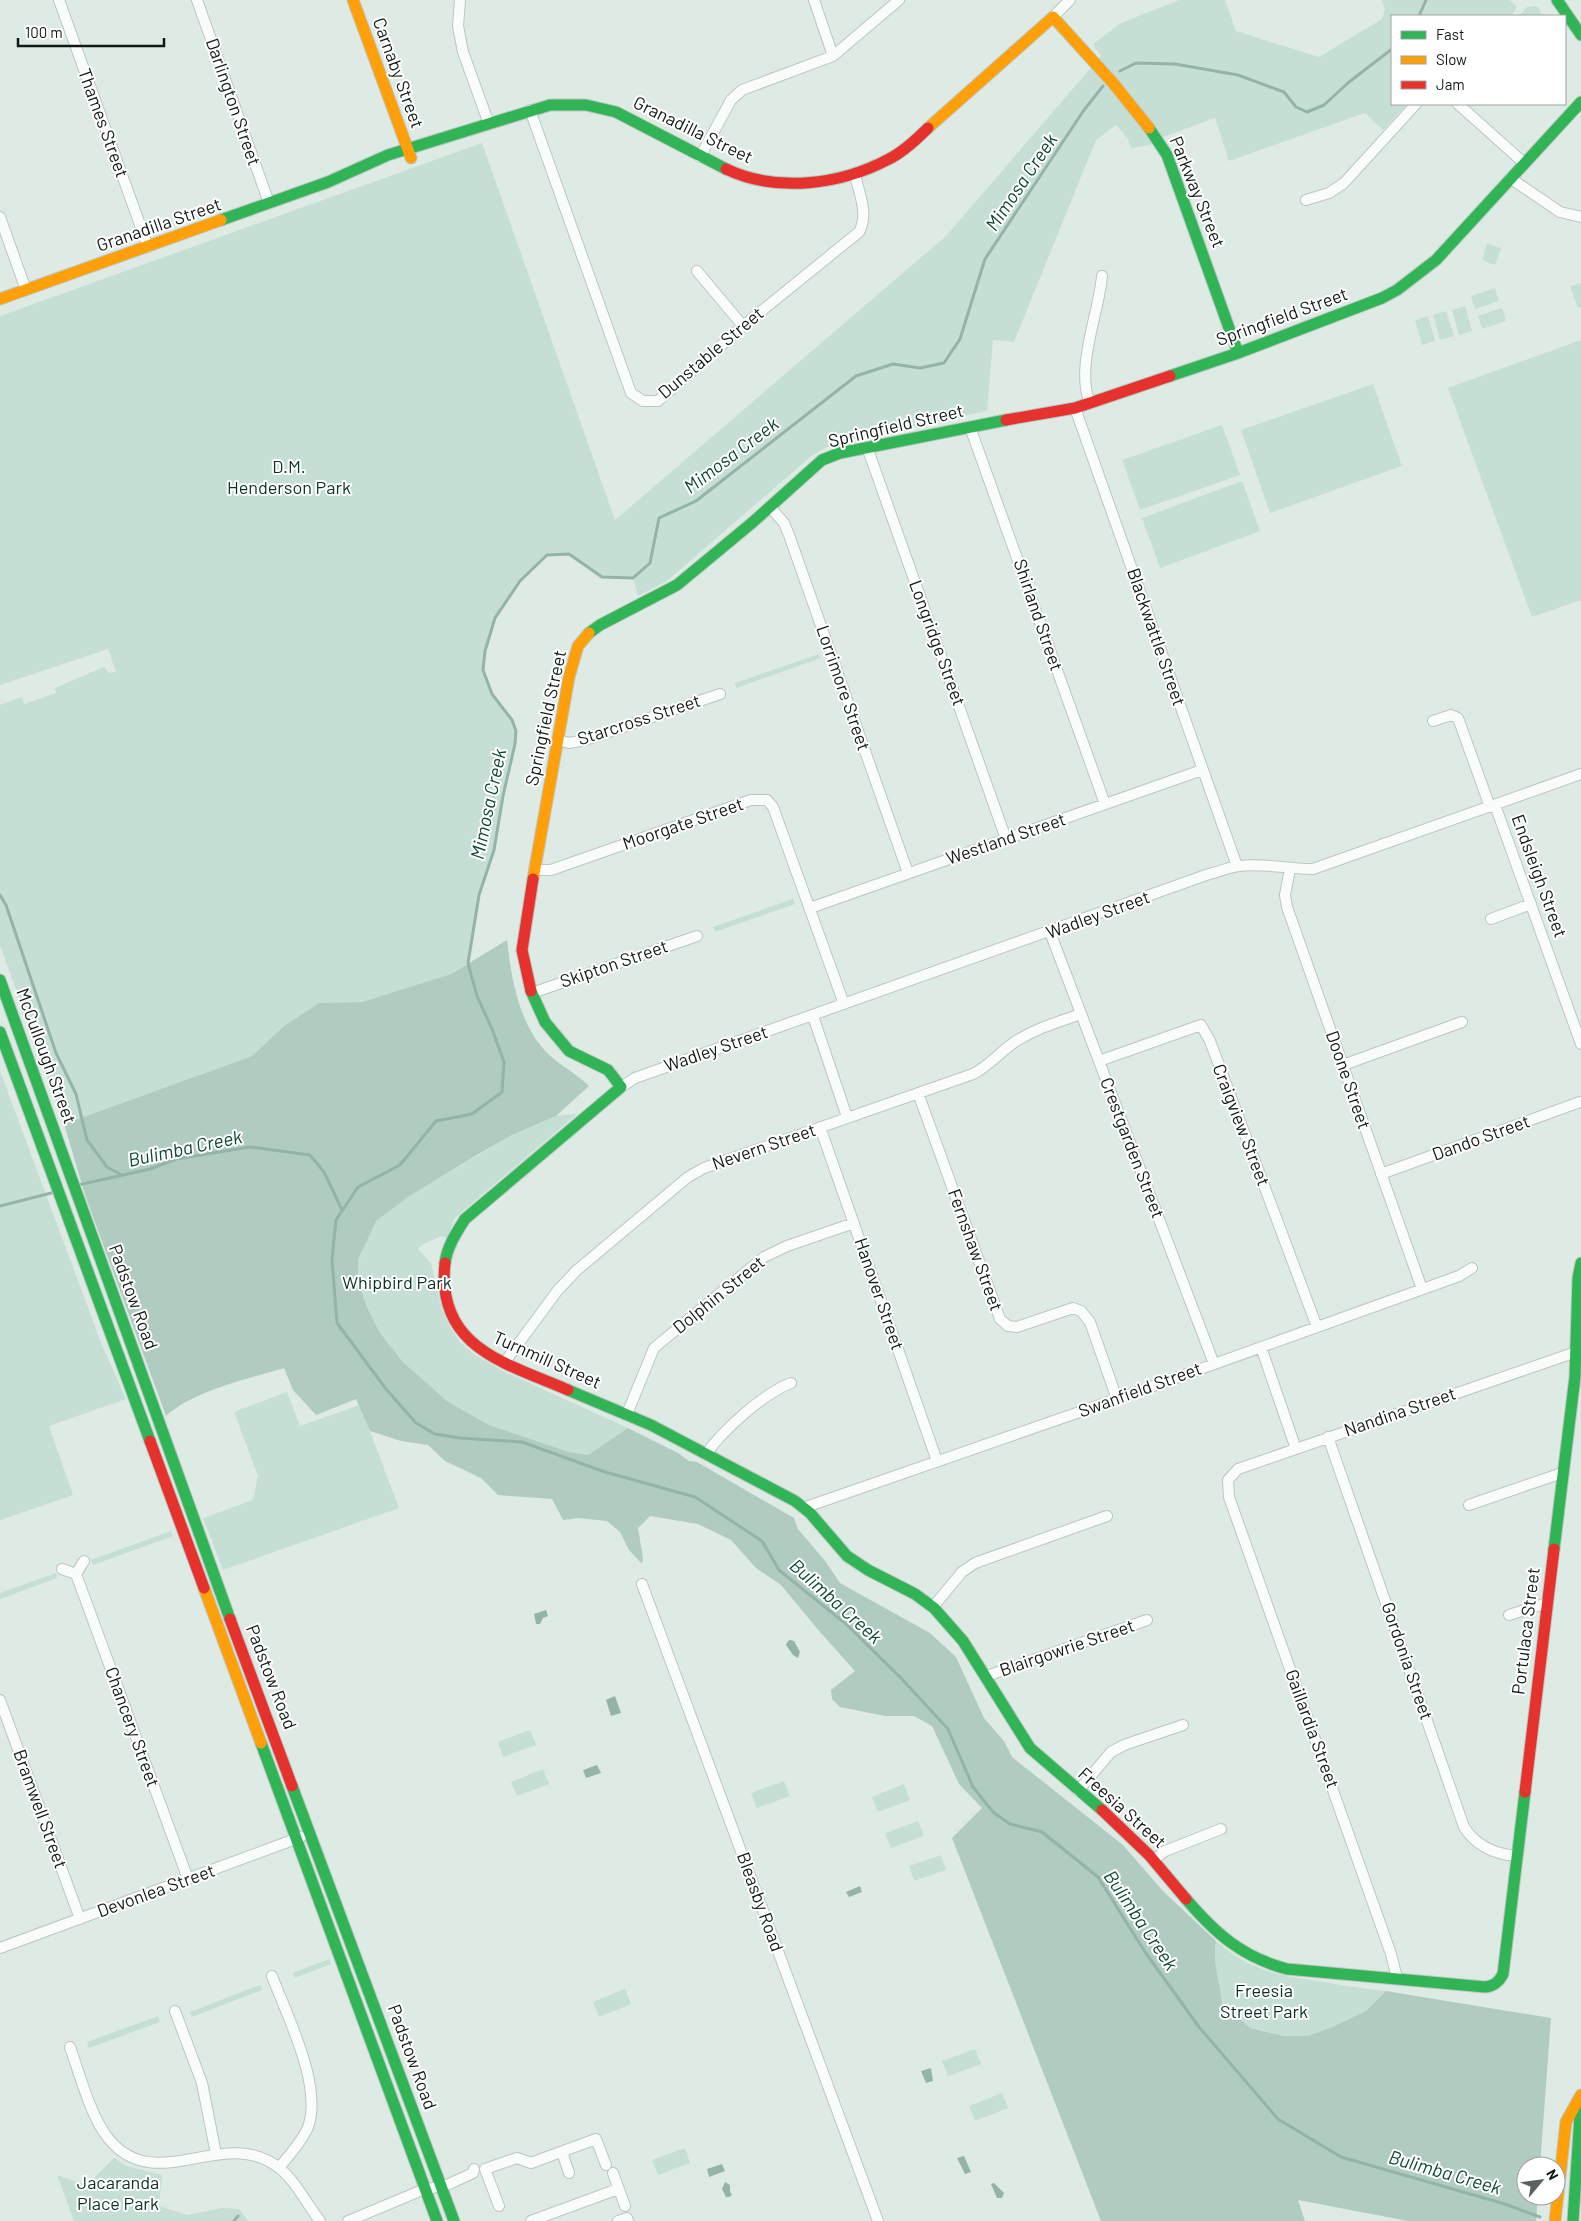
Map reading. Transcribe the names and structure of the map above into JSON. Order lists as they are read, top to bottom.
{
  "streets": {
    "main road": [
      "Carnaby Street",
      "Granadilla Street",
      "Parkway Street",
      "Springfield Street",
      "McCullough Street",
      "Padstow Road",
      "Turnmill Street",
      "Portulaca Street",
      "Freesia Street"
    ],
    "street": [
      "Darlington Street",
      "Thames Street",
      "Dunstable Street",
      "Shirland Street",
      "Blackwattle Street",
      "Longridge Street",
      "Lorrimore Street",
      "Starcross Street",
      "Moorgate Street",
      "Westland Street",
      "Endsleigh Street",
      "Wadley Street",
      "Skipton Street",
      "Doone Street",
      "Craigview Street",
      "Dando Street",
      "Nevern Street",
      "Crestgarden Street",
      "Fernshaw Street",
      "Hanover Street",
      "Dolphin Street",
      "Swanfield Street",
      "Nandina Street",
      "Blairgowrie Street",
      "Gordonia Street",
      "Chancery Street",
      "Gaillardia Street",
      "Bramwell Street",
      "Devonlea Street",
      "Bleasby Road"
    ]
  },
  "crossings": [
    ["Carnaby Street", "Granadilla Street"],
    ["Darlington Street", "Granadilla Street"],
    ["Thames Street", "Granadilla Street"],
    ["Granadilla Street", "Parkway Street"],
    ["Granadilla Street", "Dunstable Street"],
    ["Parkway Street", "Springfield Street"],
    ["Springfield Street", "Shirland Street"],
    ["Springfield Street", "Blackwattle Street"],
    ["Springfield Street", "Longridge Street"],
    ["Springfield Street", "Lorrimore Street"],
    ["Springfield Street", "Starcross Street"],
    ["Springfield Street", "Moorgate Street"],
    ["Springfield Street", "Wadley Street"],
    ["Springfield Street", "Skipton Street"],
    ["Springfield Street", "Turnmill Street"],
    ["Shirland Street", "Westland Street"],
    ["Blackwattle Street", "Westland Street"],
    ["Blackwattle Street", "Wadley Street"],
    ["Longridge Street", "Westland Street"],
    ["Lorrimore Street", "Westland Street"],
    ["Moorgate Street", "Westland Street"],
    ["Moorgate Street", "Wadley Street"],
    ["Endsleigh Street", "Wadley Street"],
    ["Wadley Street", "Doone Street"],
    ["Wadley Street", "Crestgarden Street"],
    ["Wadley Street", "Turnmill Street"],
    ["McCullough Street", "Padstow Road"],
    ["Doone Street", "Dando Street"],
    ["Doone Street", "Swanfield Street"],
    ["Craigview Street", "Crestgarden Street"],
    ["Craigview Street", "Swanfield Street"],
    ["Nevern Street", "Crestgarden Street"],
    ["Nevern Street", "Fernshaw Street"],
    ["Nevern Street", "Hanover Street"],
    ["Nevern Street", "Turnmill Street"],
    ["Crestgarden Street", "Swanfield Street"],
    ["Fernshaw Street", "Swanfield Street"],
    ["Hanover Street", "Dolphin Street"],
    ["Hanover Street", "Swanfield Street"],
    ["Dolphin Street", "Turnmill Street"],
    ["Padstow Road", "Devonlea Street"],
    ["Turnmill Street", "Swanfield Street"],
    ["Turnmill Street", "Freesia Street"],
    ["Swanfield Street", "Freesia Street"],
    ["Nandina Street", "Portulaca Street"],
    ["Nandina Street", "Gordonia Street"],
    ["Nandina Street", "Gaillardia Street"],
    ["Portulaca Street", "Gordonia Street"],
    ["Portulaca Street", "Freesia Street"],
    ["Blairgowrie Street", "Freesia Street"],
    ["Chancery Street", "Devonlea Street"],
    ["Gaillardia Street", "Freesia Street"],
    ["Bramwell Street", "Devonlea Street"]
  ],
  "water": ["Mimosa Creek", "Bulimba Creek"],
  "parks": [
    "D.M. Henderson Park",
    "Whipbird Park",
    "Freesia Street Park",
    "Jacaranda Place Park"
  ],
  "legend": ["Fast", "Slow", "Jam"],
  "scale_bar": "100 m",
  "north": "top right"
}
